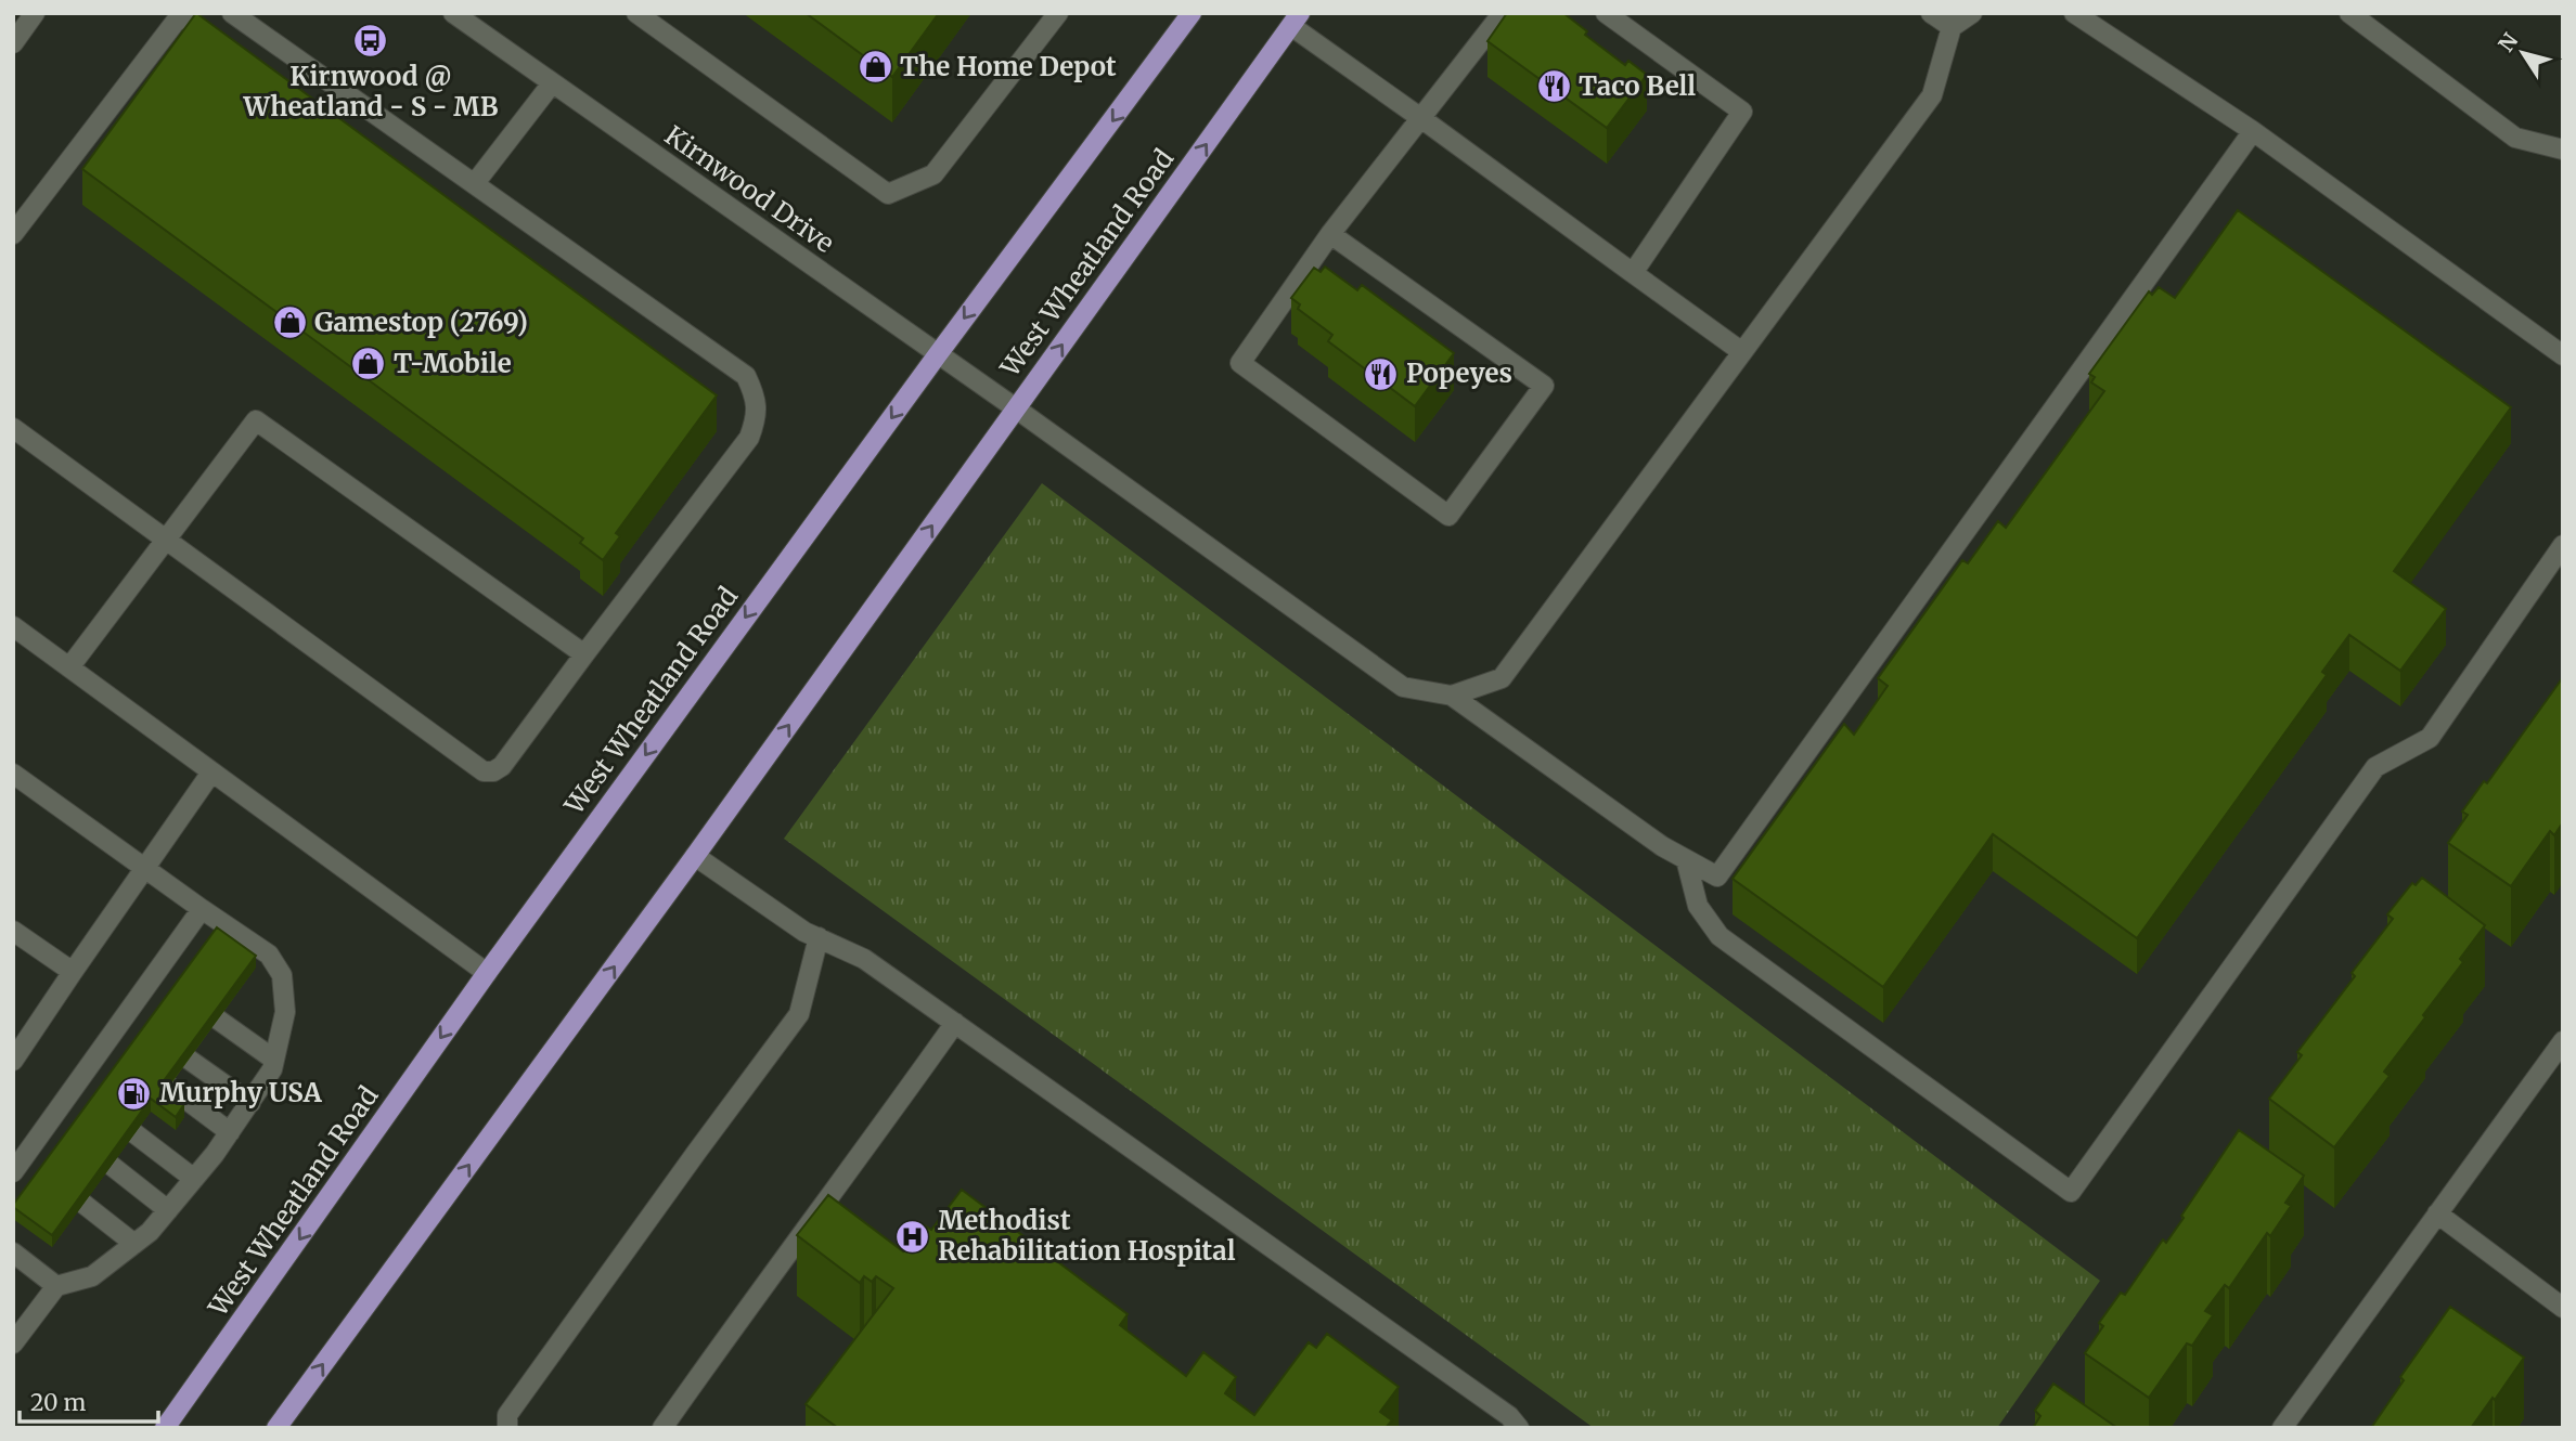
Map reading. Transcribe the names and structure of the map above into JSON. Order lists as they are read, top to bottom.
{
  "streets": {
    "main road": ["West Wheatland Road"],
    "street": ["Kirnwood Drive"]
  },
  "crossings": [
    ["Kirnwood Drive", "West Wheatland Road"]
  ],
  "places": {
    "bus stop": ["Kirnwood @ Wheatland - S - MB"],
    "shop": ["The Home Depot", "Gamestop (2769)", "T-Mobile"],
    "restaurant": ["Taco Bell", "Popeyes"],
    "fuel station": ["Murphy USA"],
    "hospital": ["Methodist Rehabilitation Hospital"]
  },
  "scale_bar": "20 m",
  "north": "top left"
}
